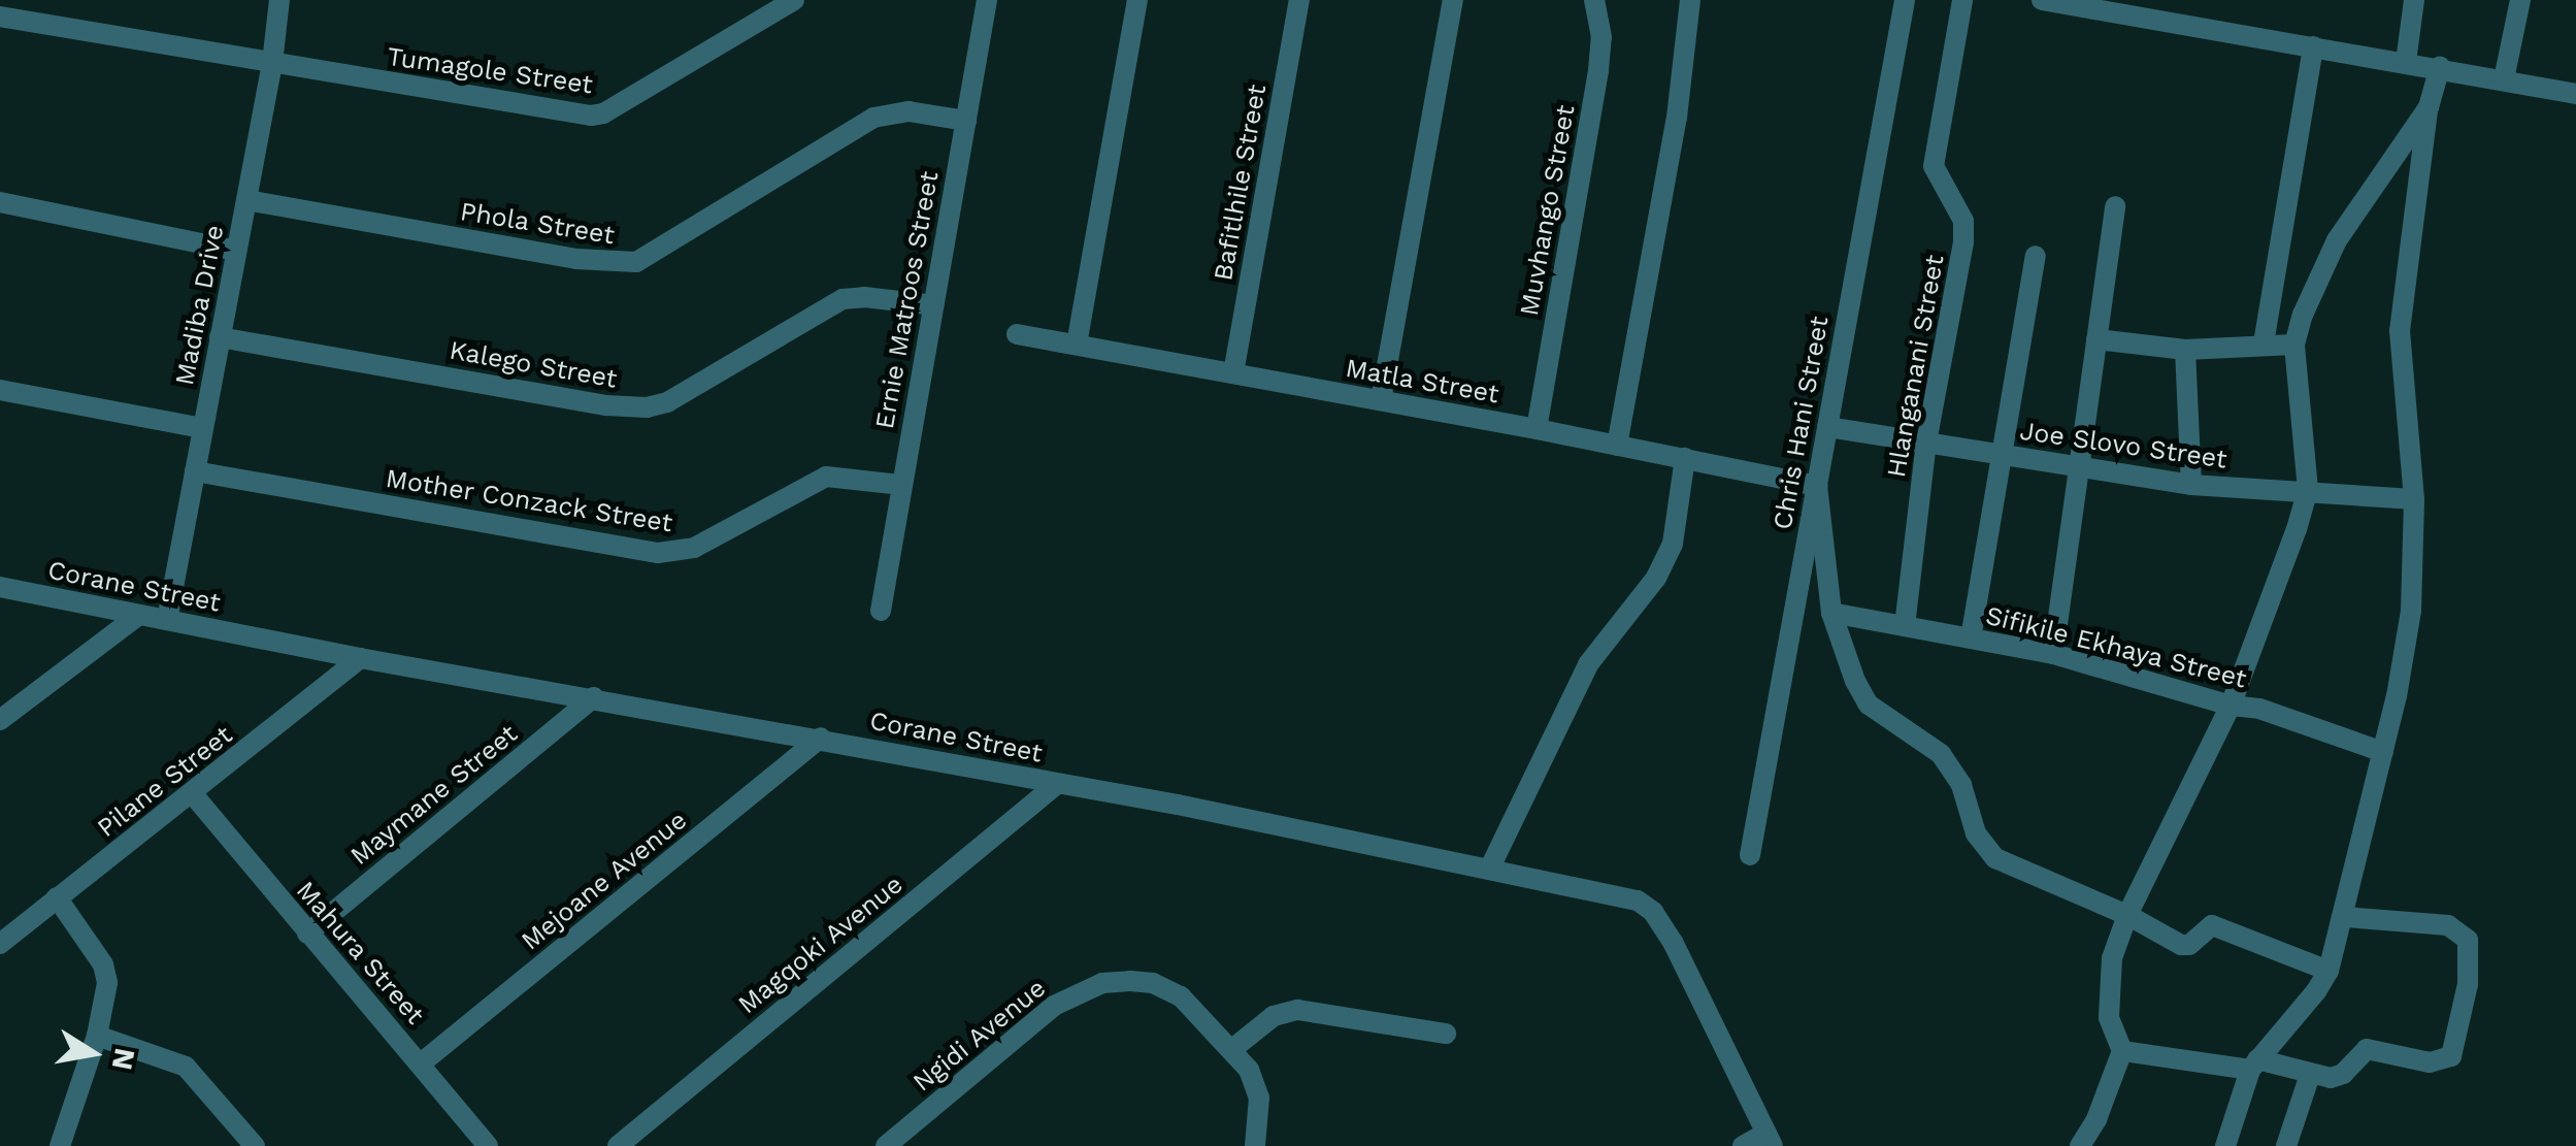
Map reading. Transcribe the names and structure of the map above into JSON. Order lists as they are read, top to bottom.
{
  "streets": {
    "street": [
      "Tumagole Street",
      "Bafitlhile Street",
      "Muvhango Street",
      "Phola Street",
      "Ernie Matroos Street",
      "Madiba Drive",
      "Kalego Street",
      "Hlanganani Street",
      "Matla Street",
      "Chris Hani Street",
      "Joe Slovo Street",
      "Mother Conzack Street",
      "Corane Street",
      "Sifikile Ekhaya Street",
      "Pilane Street",
      "Maymane Street",
      "Mejoane Avenue",
      "Magqoki Avenue",
      "Mahura Street",
      "Ngidi Avenue"
    ]
  },
  "crossings": [
    ["Tumagole Street", "Madiba Drive"],
    ["Bafitlhile Street", "Matla Street"],
    ["Muvhango Street", "Matla Street"],
    ["Phola Street", "Ernie Matroos Street"],
    ["Phola Street", "Madiba Drive"],
    ["Ernie Matroos Street", "Kalego Street"],
    ["Ernie Matroos Street", "Mother Conzack Street"],
    ["Madiba Drive", "Kalego Street"],
    ["Madiba Drive", "Mother Conzack Street"],
    ["Madiba Drive", "Corane Street"],
    ["Hlanganani Street", "Joe Slovo Street"],
    ["Hlanganani Street", "Sifikile Ekhaya Street"],
    ["Matla Street", "Chris Hani Street"],
    ["Chris Hani Street", "Joe Slovo Street"],
    ["Corane Street", "Pilane Street"],
    ["Corane Street", "Maymane Street"],
    ["Corane Street", "Mejoane Avenue"],
    ["Corane Street", "Magqoki Avenue"],
    ["Pilane Street", "Mahura Street"],
    ["Maymane Street", "Mahura Street"],
    ["Mejoane Avenue", "Mahura Street"]
  ],
  "north": "right"
}
